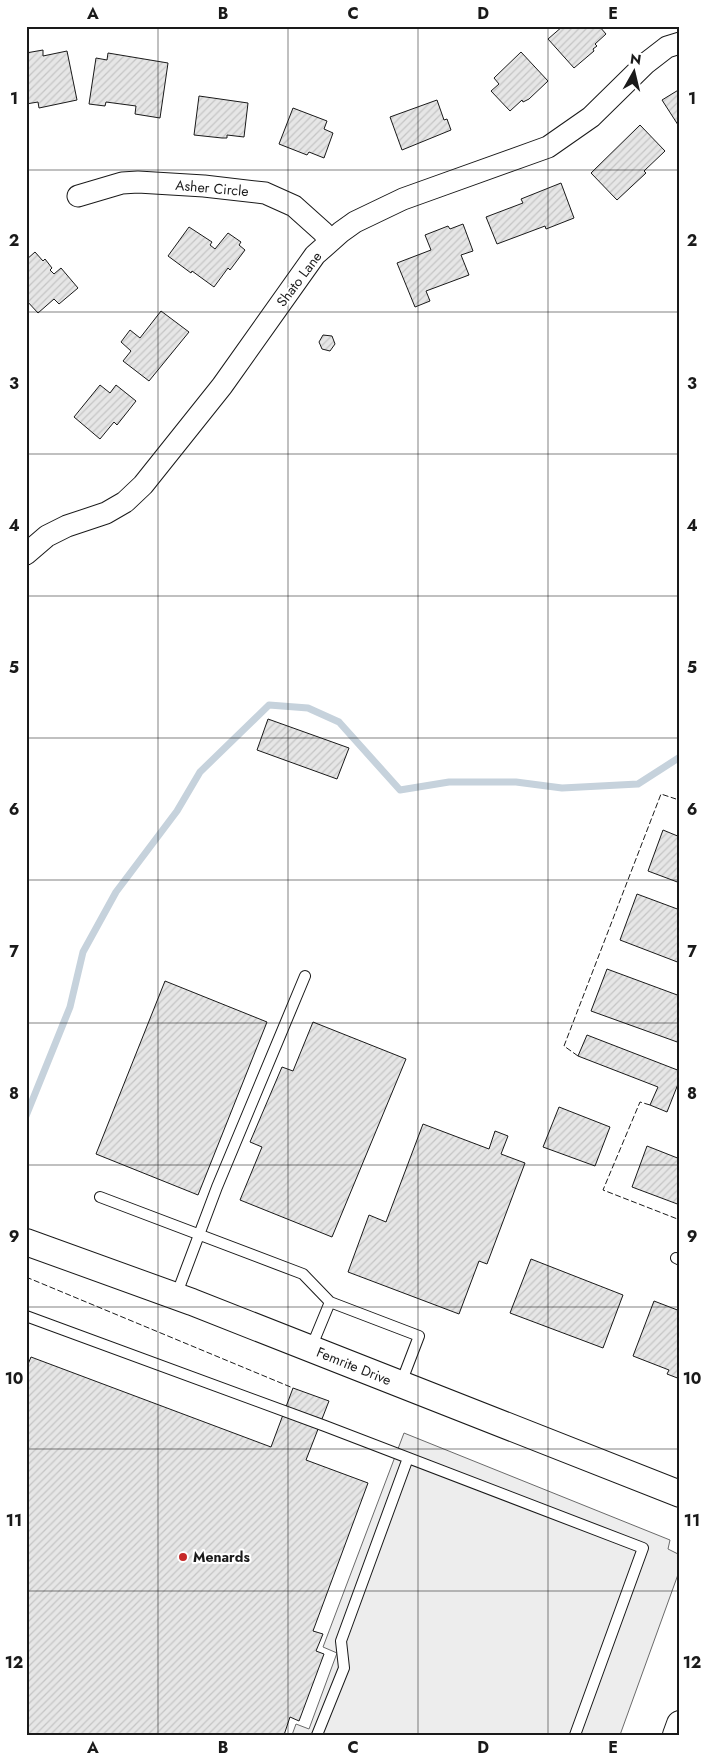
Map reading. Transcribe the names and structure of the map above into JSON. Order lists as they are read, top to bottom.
{
  "streets": {
    "street": ["Asher Circle", "Shato Lane", "Femrite Drive"]
  },
  "crossings": [
    ["Asher Circle", "Shato Lane"]
  ],
  "places": ["Menards"],
  "north": "top",
  "grid": {
    "columns": [
      "A",
      "B",
      "C",
      "D",
      "E"
    ],
    "rows": [
      "1",
      "2",
      "3",
      "4",
      "5",
      "6",
      "7",
      "8",
      "9",
      "10",
      "11",
      "12"
    ]
  }
}
